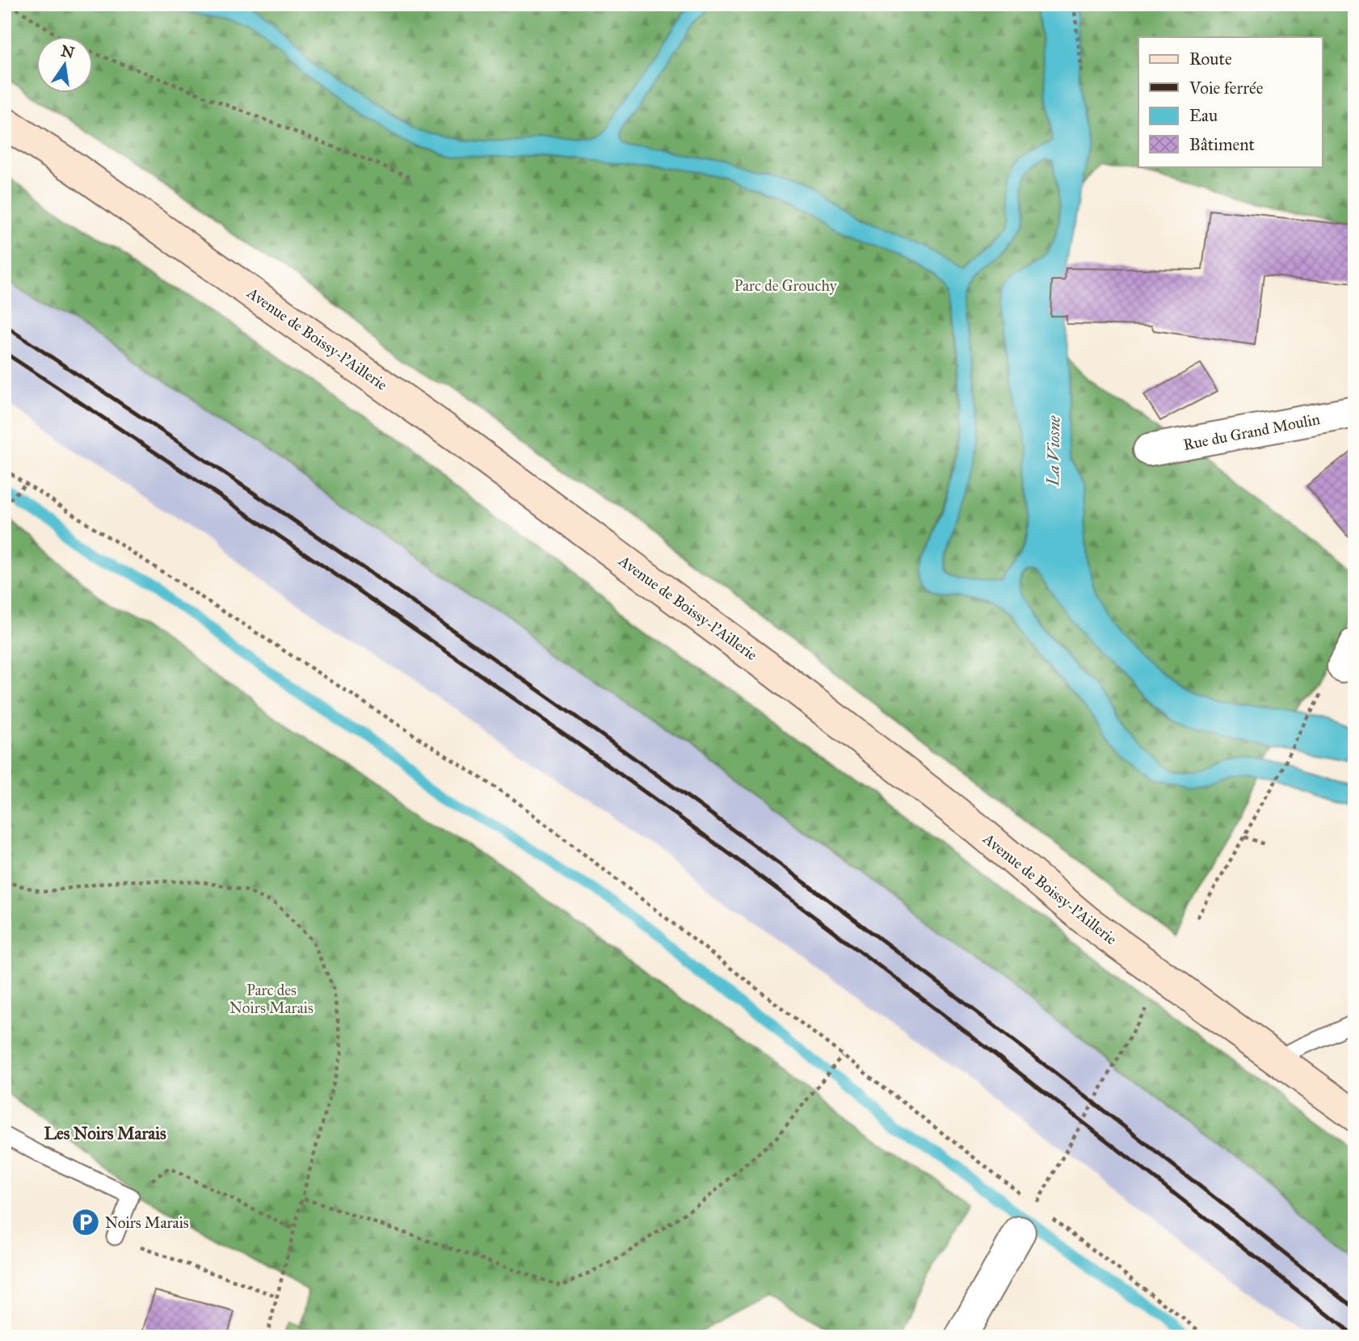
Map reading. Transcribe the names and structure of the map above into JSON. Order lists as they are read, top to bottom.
{
  "streets": {
    "main road": ["Avenue de Boissy-l'Aillerie"],
    "street": ["Rue du Grand Moulin"]
  },
  "districts": ["Les Noirs Marais"],
  "water": ["La Viosne"],
  "parks": ["Parc de Grouchy", "Parc des Noirs Marais"],
  "places": {
    "parking": ["Noirs Marais"]
  },
  "legend": [
    "Route",
    "Voie ferrée",
    "Eau",
    "Bâtiment"
  ],
  "north": "top"
}
